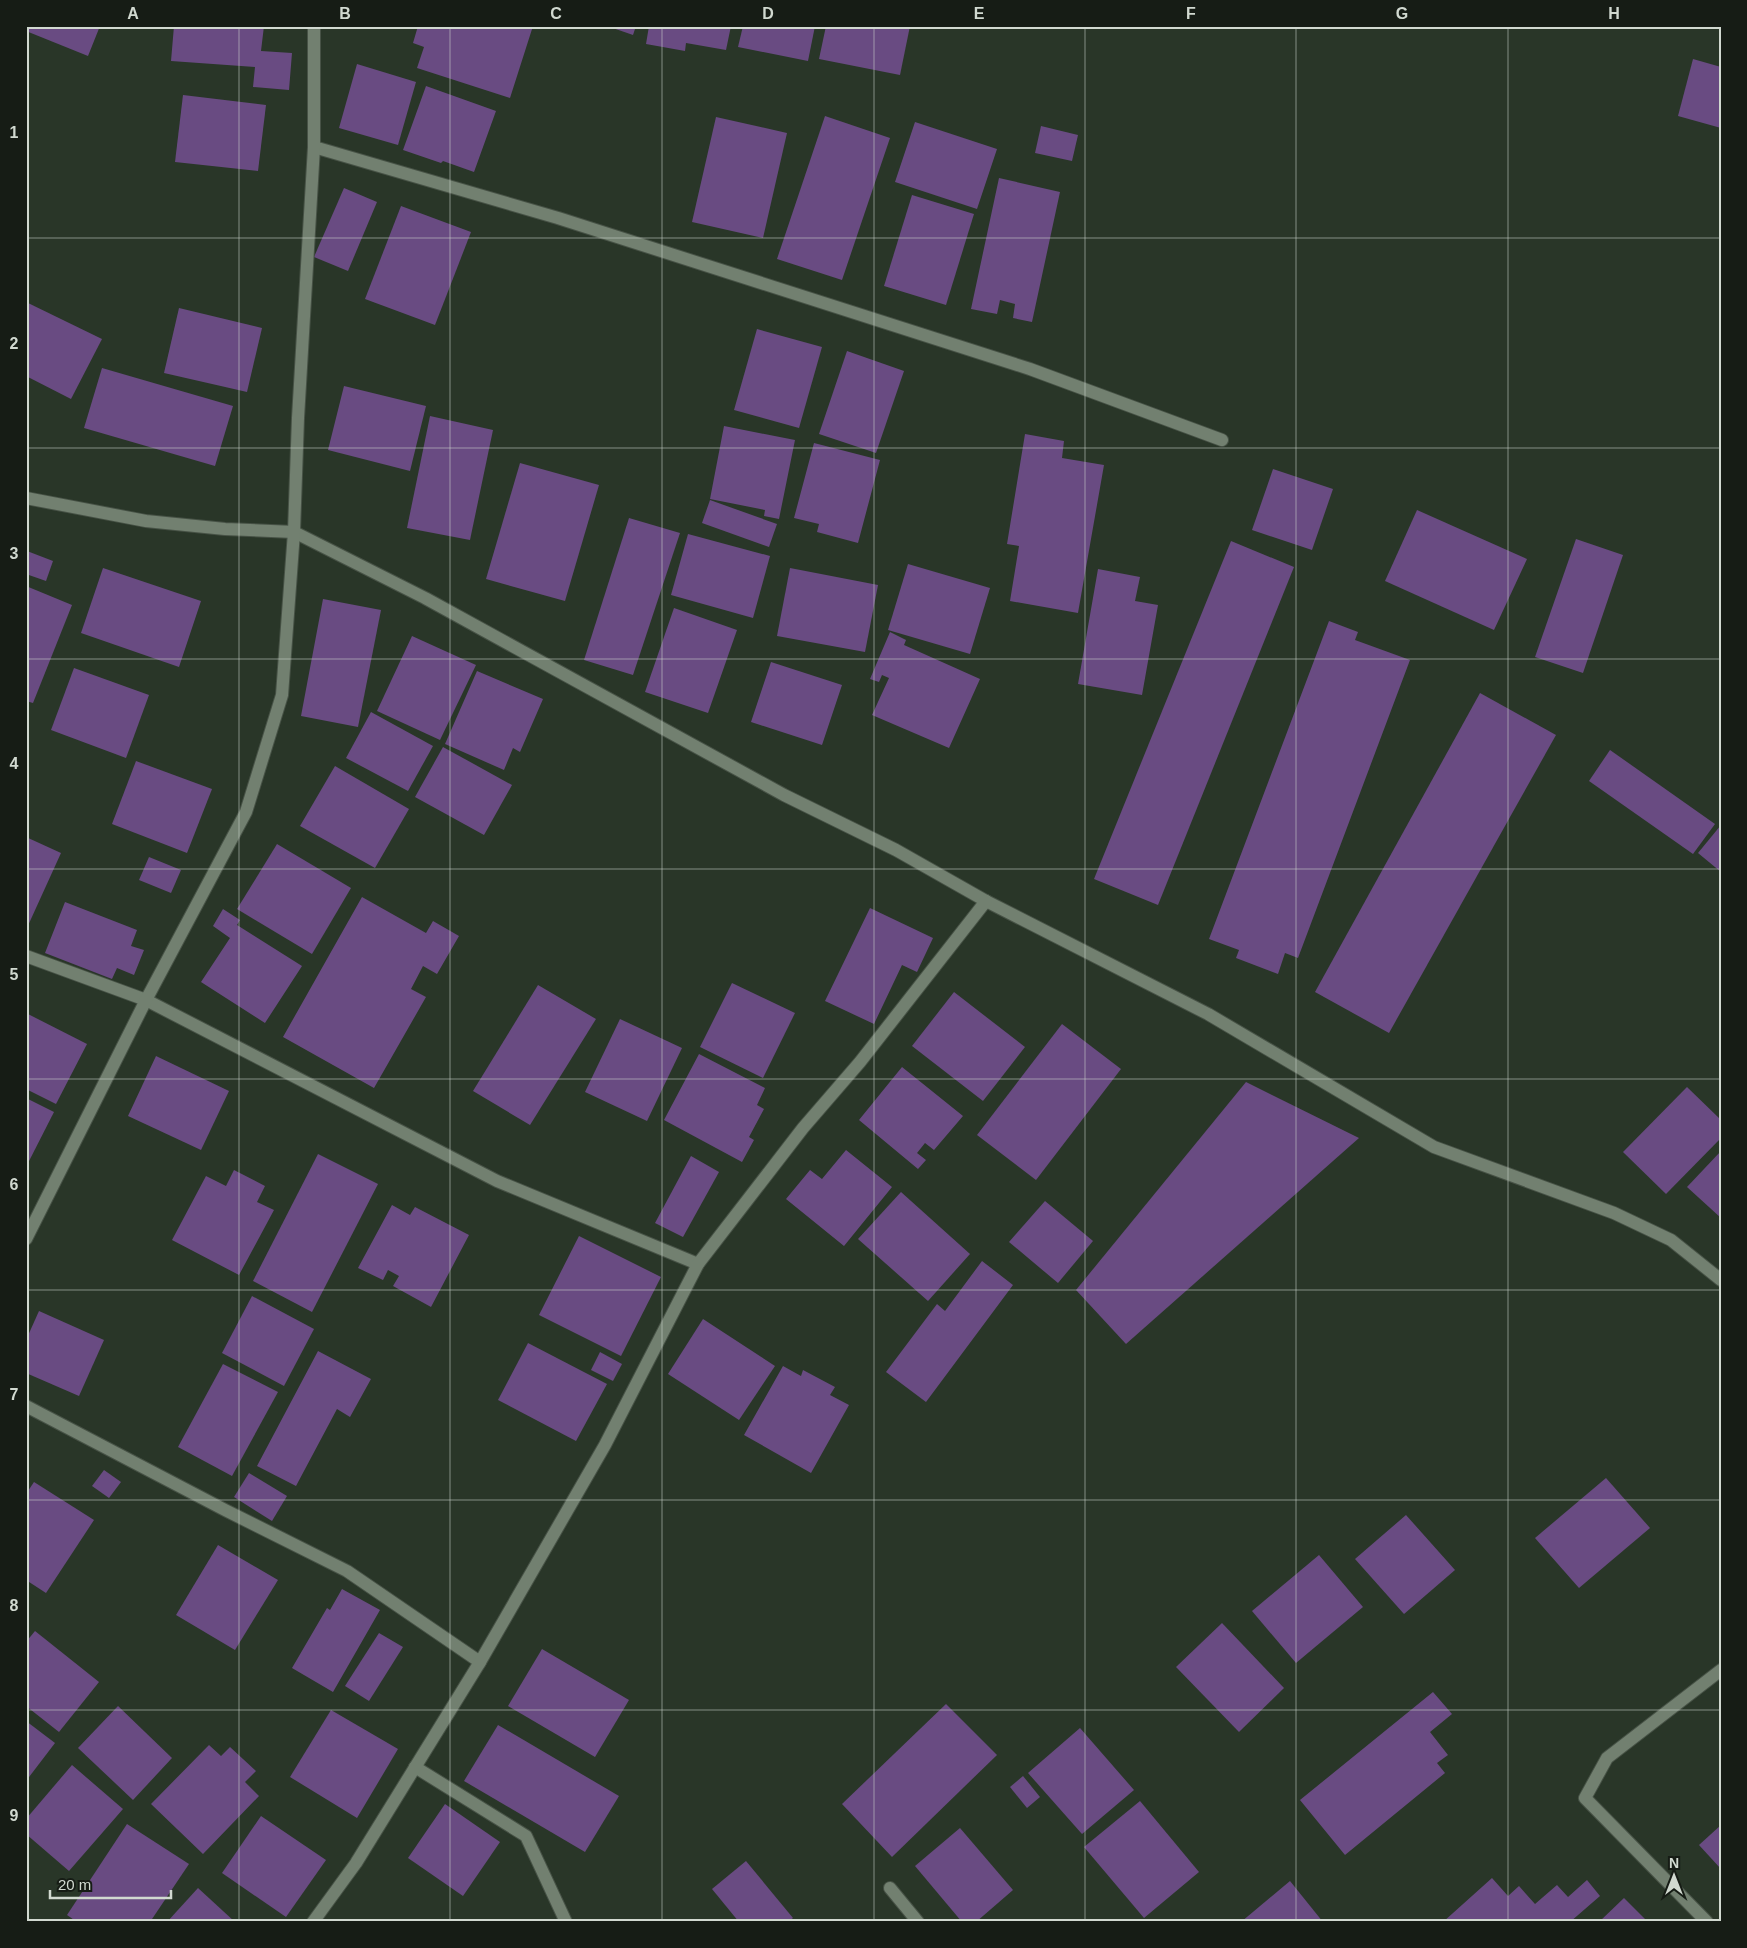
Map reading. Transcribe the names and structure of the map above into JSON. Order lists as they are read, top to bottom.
{
  "scale_bar": "20 m",
  "north": "top",
  "grid": {
    "columns": [
      "A",
      "B",
      "C",
      "D",
      "E",
      "F",
      "G",
      "H"
    ],
    "rows": [
      "1",
      "2",
      "3",
      "4",
      "5",
      "6",
      "7",
      "8",
      "9"
    ]
  }
}
